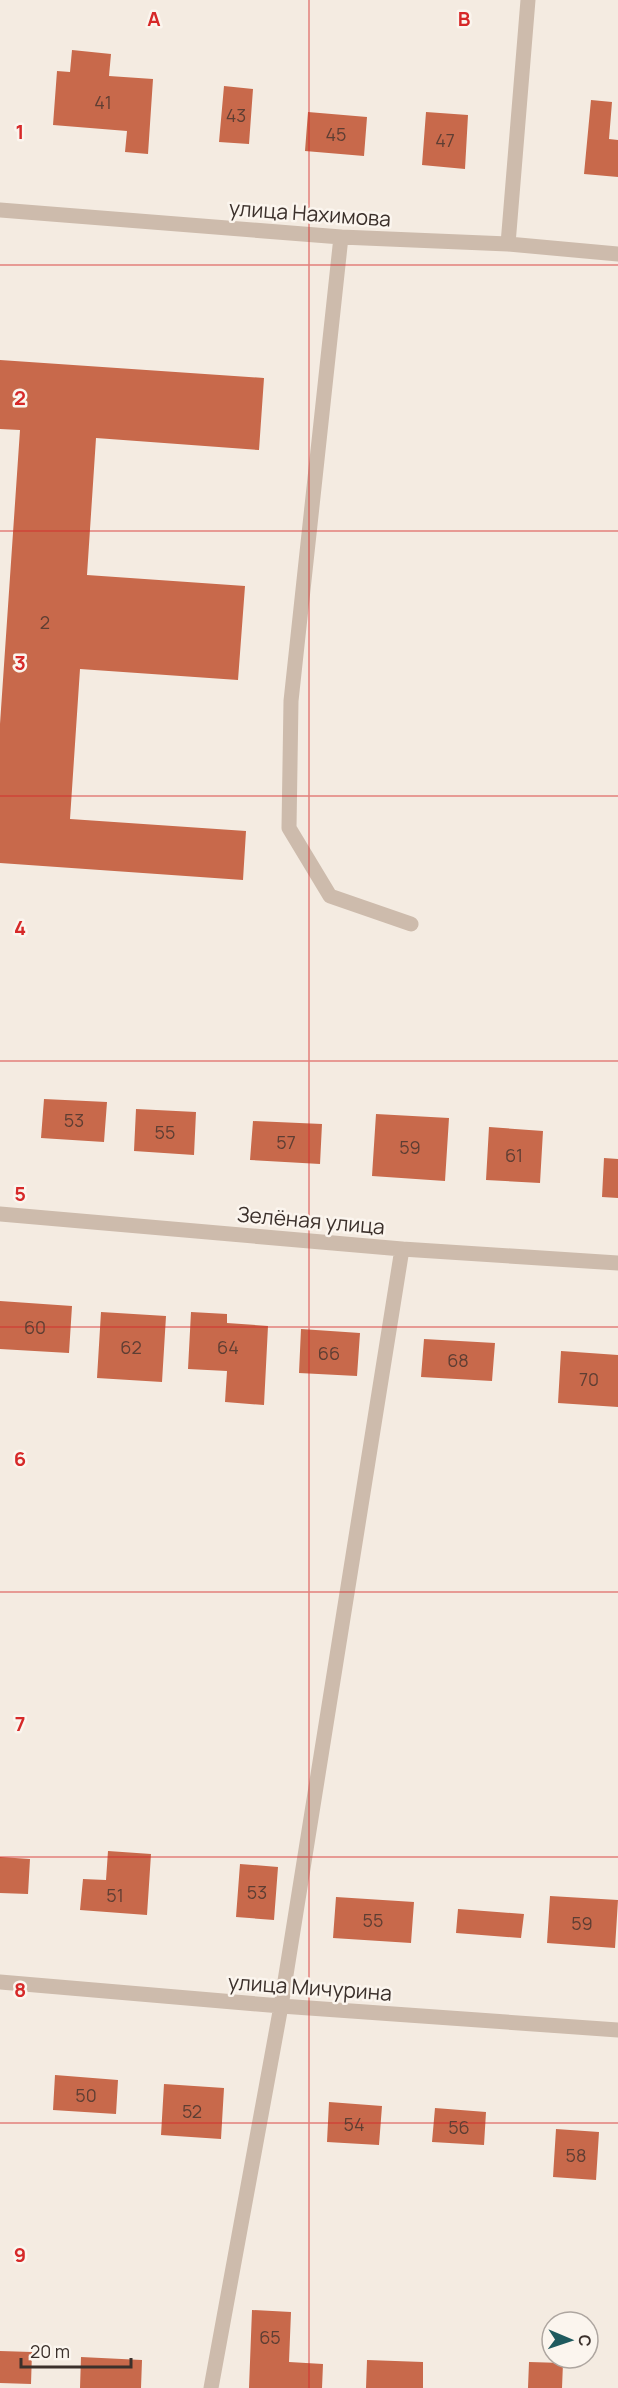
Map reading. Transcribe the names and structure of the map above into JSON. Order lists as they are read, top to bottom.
{
  "streets": {
    "street": ["улица Нахимова", "Зелёная улица", "улица Мичурина"]
  },
  "house_numbers": [
    "41",
    "43",
    "45",
    "47",
    "2",
    "53",
    "55",
    "57",
    "59",
    "61",
    "60",
    "62",
    "64",
    "66",
    "68",
    "70",
    "53",
    "51",
    "55",
    "59",
    "50",
    "52",
    "54",
    "56",
    "58",
    "65"
  ],
  "scale_bar": "20 m",
  "north": "right",
  "grid": {
    "columns": ["A", "B"],
    "rows": [
      "1",
      "2",
      "3",
      "4",
      "5",
      "6",
      "7",
      "8",
      "9"
    ]
  }
}
